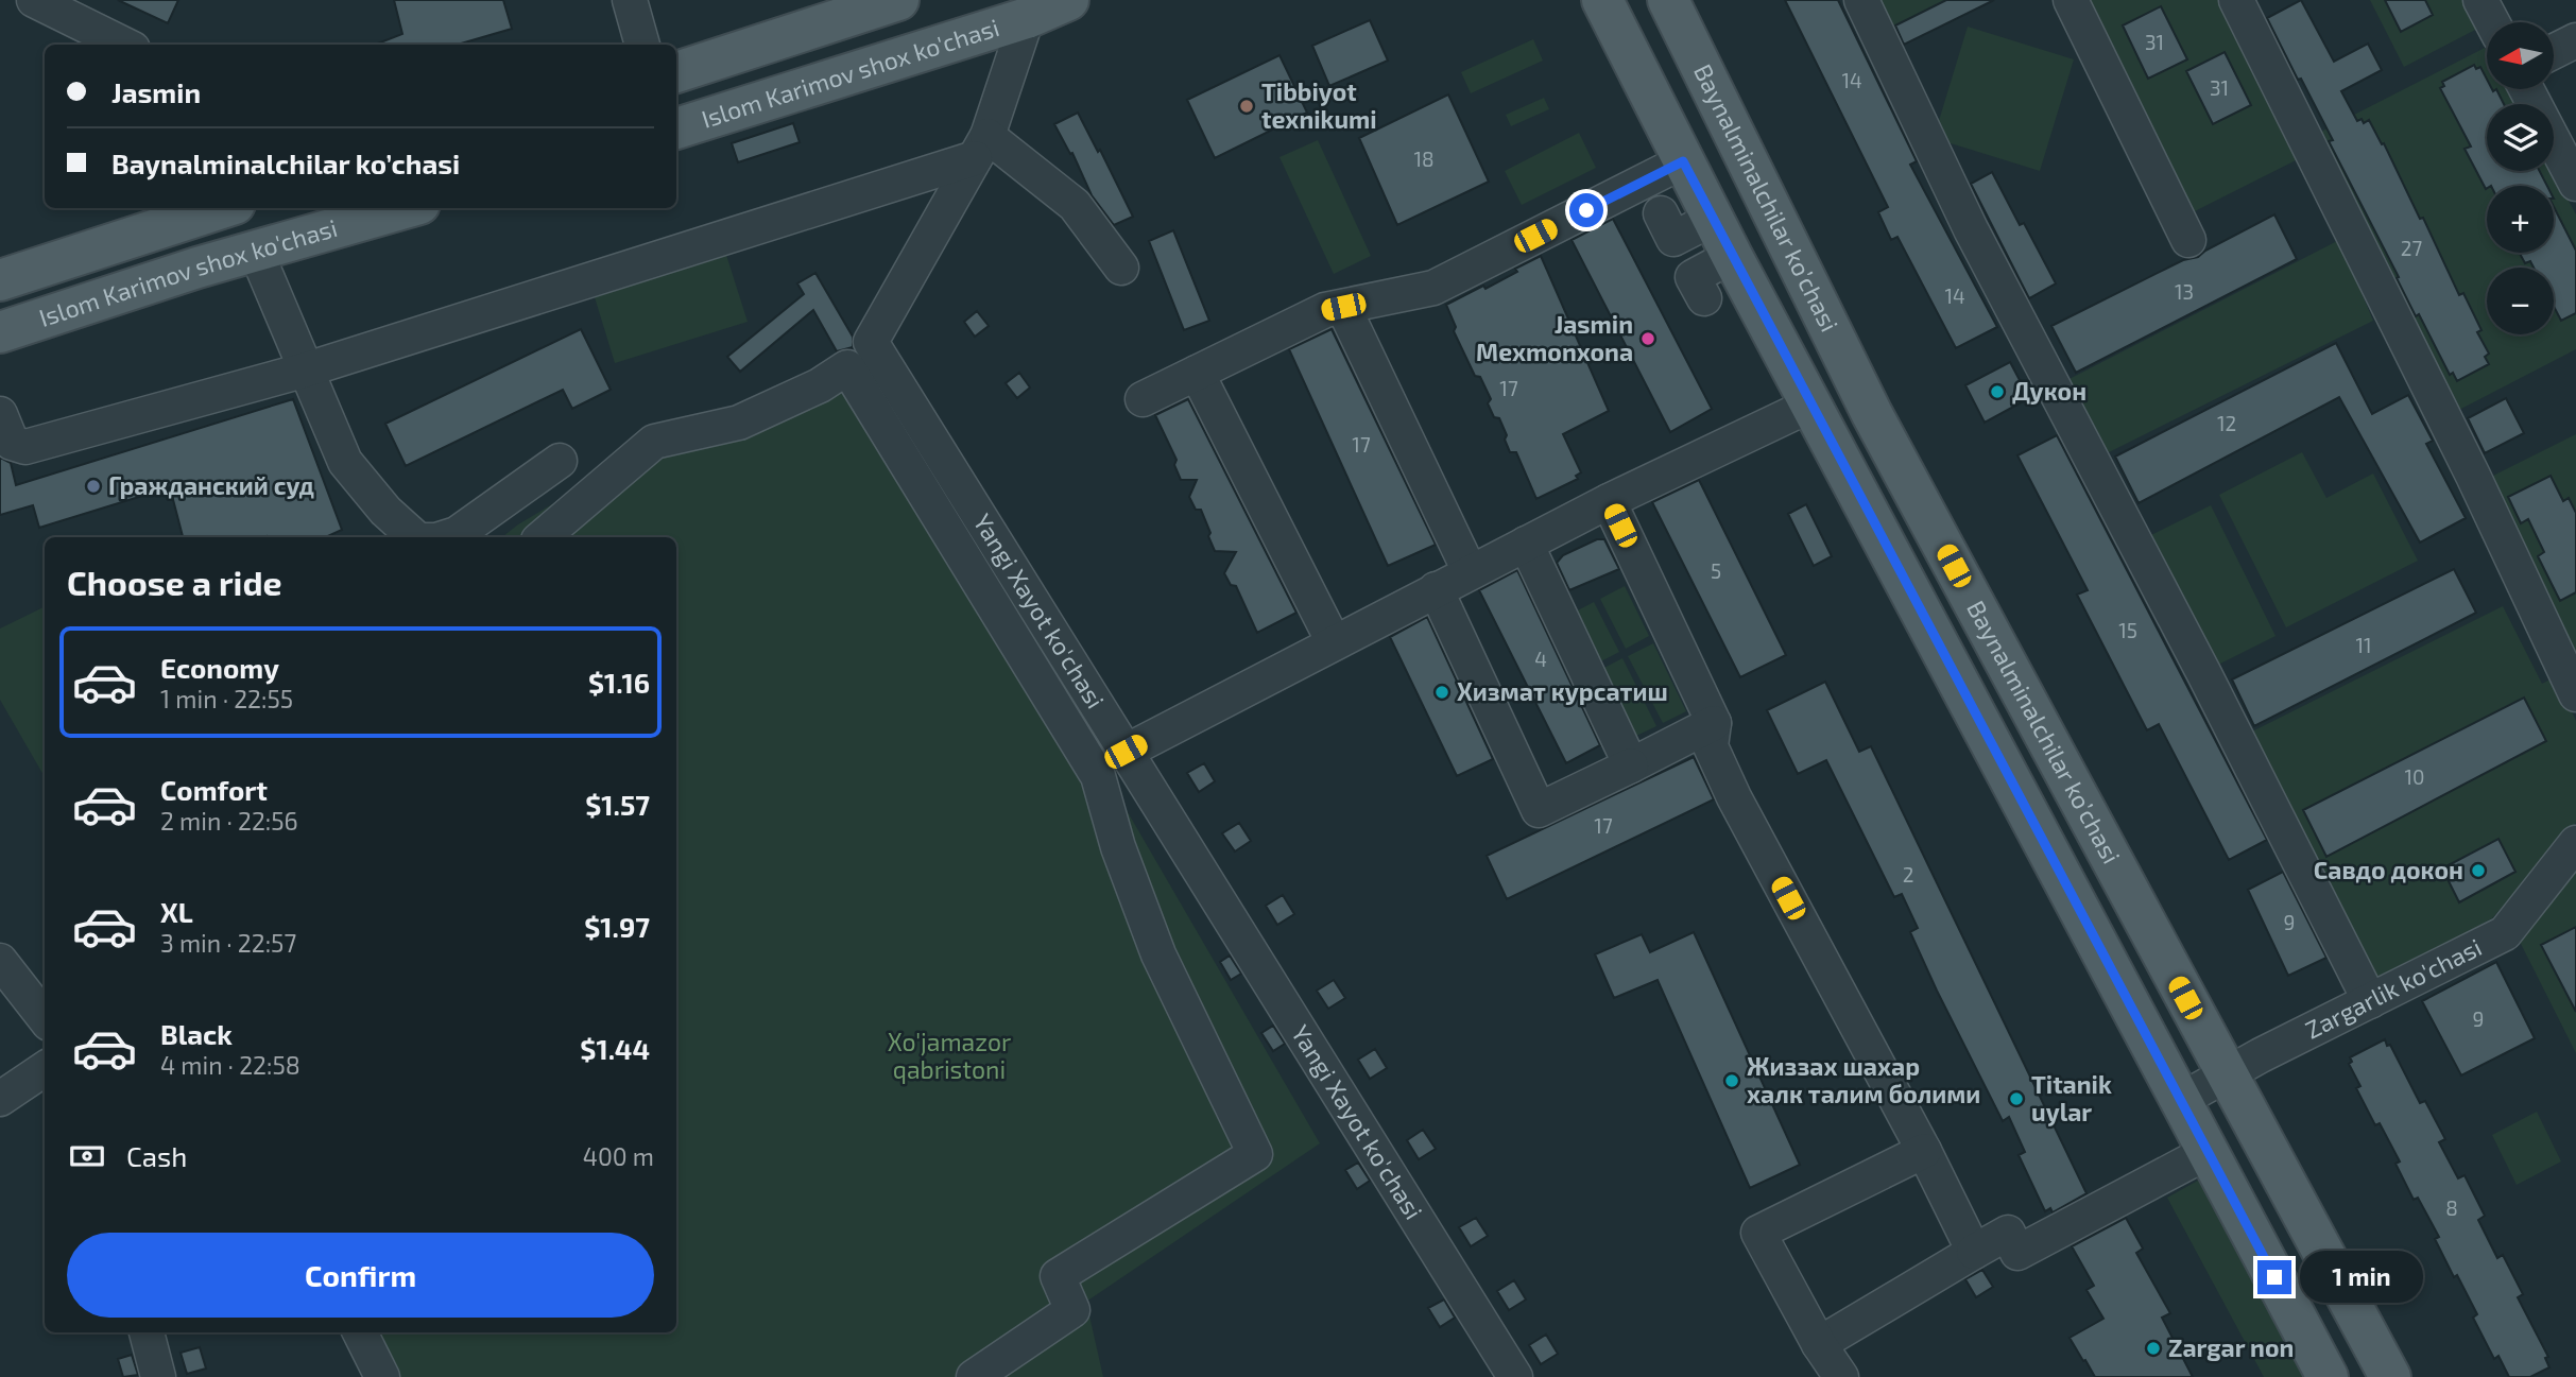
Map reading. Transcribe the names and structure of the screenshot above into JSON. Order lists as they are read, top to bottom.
{
  "streets": {
    "main road": ["Islom Karimov shox ko'chasi", "Baynalminalchilar ko’chasi"],
    "street": ["Yangi Xayot ko'chasi", "Zargarlik ko'chasi"]
  },
  "crossings": [
    ["Islom Karimov shox ko'chasi", "Yangi Xayot ko'chasi"],
    ["Baynalminalchilar ko’chasi", "Zargarlik ko'chasi"]
  ],
  "parks": ["Xo'jamazor qabristoni"],
  "places": [
    "Tibbiyot texnikumi",
    "Jasmin Mexmonxona",
    "Дукон",
    "Гражданский суд",
    "Хизмат курсатиш",
    "Cавдо докон",
    "Жиззах шахар халк талим болими",
    "Titanik uylar",
    "Zargar non"
  ],
  "house_numbers": [
    "31",
    "14",
    "31",
    "18",
    "27",
    "13",
    "14",
    "17",
    "12",
    "17",
    "5",
    "15",
    "11",
    "4",
    "10",
    "17",
    "2",
    "9",
    "9",
    "8"
  ],
  "north": "left",
  "page": {
    "map_buttons": ["+", "−"],
    "banner": ["Jasmin", "Baynalminalchilar ko’chasi"],
    "heading": "Choose a ride",
    "list": [
      {
        "name": "Economy",
        "note": "1 min · 22:55",
        "value": "$1.16"
      },
      {
        "name": "Comfort",
        "note": "2 min · 22:56",
        "value": "$1.57"
      },
      {
        "name": "XL",
        "note": "3 min · 22:57",
        "value": "$1.97"
      },
      {
        "name": "Black",
        "note": "4 min · 22:58",
        "value": "$1.44"
      }
    ],
    "pay": ["Cash", "400 m"],
    "buttons": "Confirm",
    "bubble": "1 min"
  }
}
